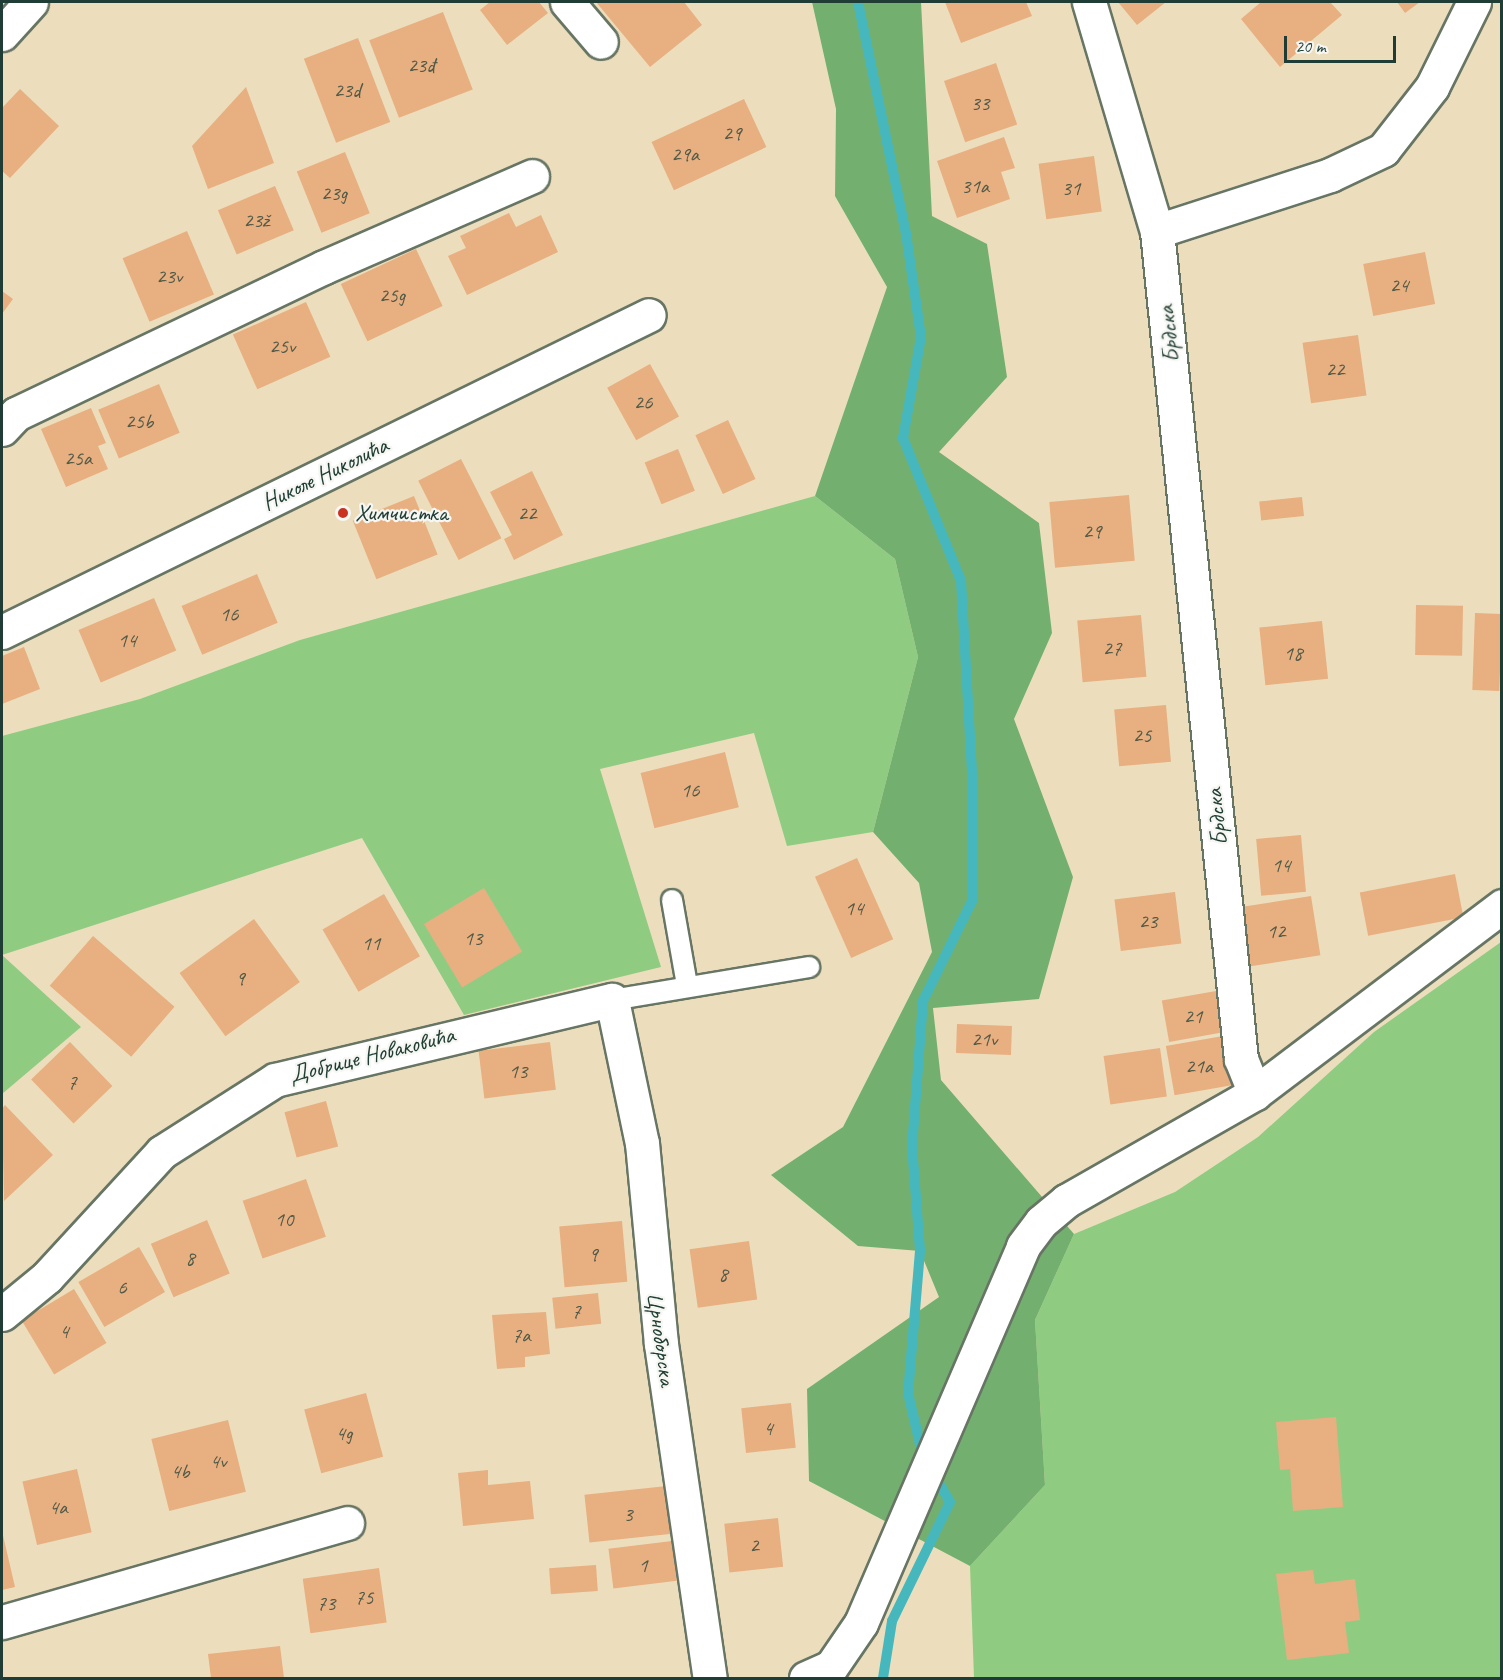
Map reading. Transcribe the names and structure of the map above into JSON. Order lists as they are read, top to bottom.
{
  "streets": {
    "street": [
      "Брдска",
      "Николе Николића",
      "Добрице Новаковића",
      "Црноборска"
    ]
  },
  "crossings": [
    ["Добрице Новаковића", "Црноборска"]
  ],
  "places": ["Химчистка"],
  "house_numbers": [
    "23đ",
    "23d",
    "33",
    "29",
    "29a",
    "31a",
    "31",
    "23g",
    "23ž",
    "23v",
    "24",
    "25g",
    "25v",
    "22",
    "26",
    "25b",
    "25a",
    "22",
    "29",
    "16",
    "14",
    "27",
    "18",
    "25",
    "16",
    "14",
    "14",
    "23",
    "12",
    "13",
    "11",
    "9",
    "21",
    "21v",
    "21a",
    "13",
    "7",
    "10",
    "9",
    "8",
    "8",
    "6",
    "7",
    "4",
    "7a",
    "4",
    "4g",
    "4v",
    "4b",
    "4a",
    "3",
    "2",
    "1",
    "75",
    "73"
  ],
  "scale_bar": "20 m"
}
